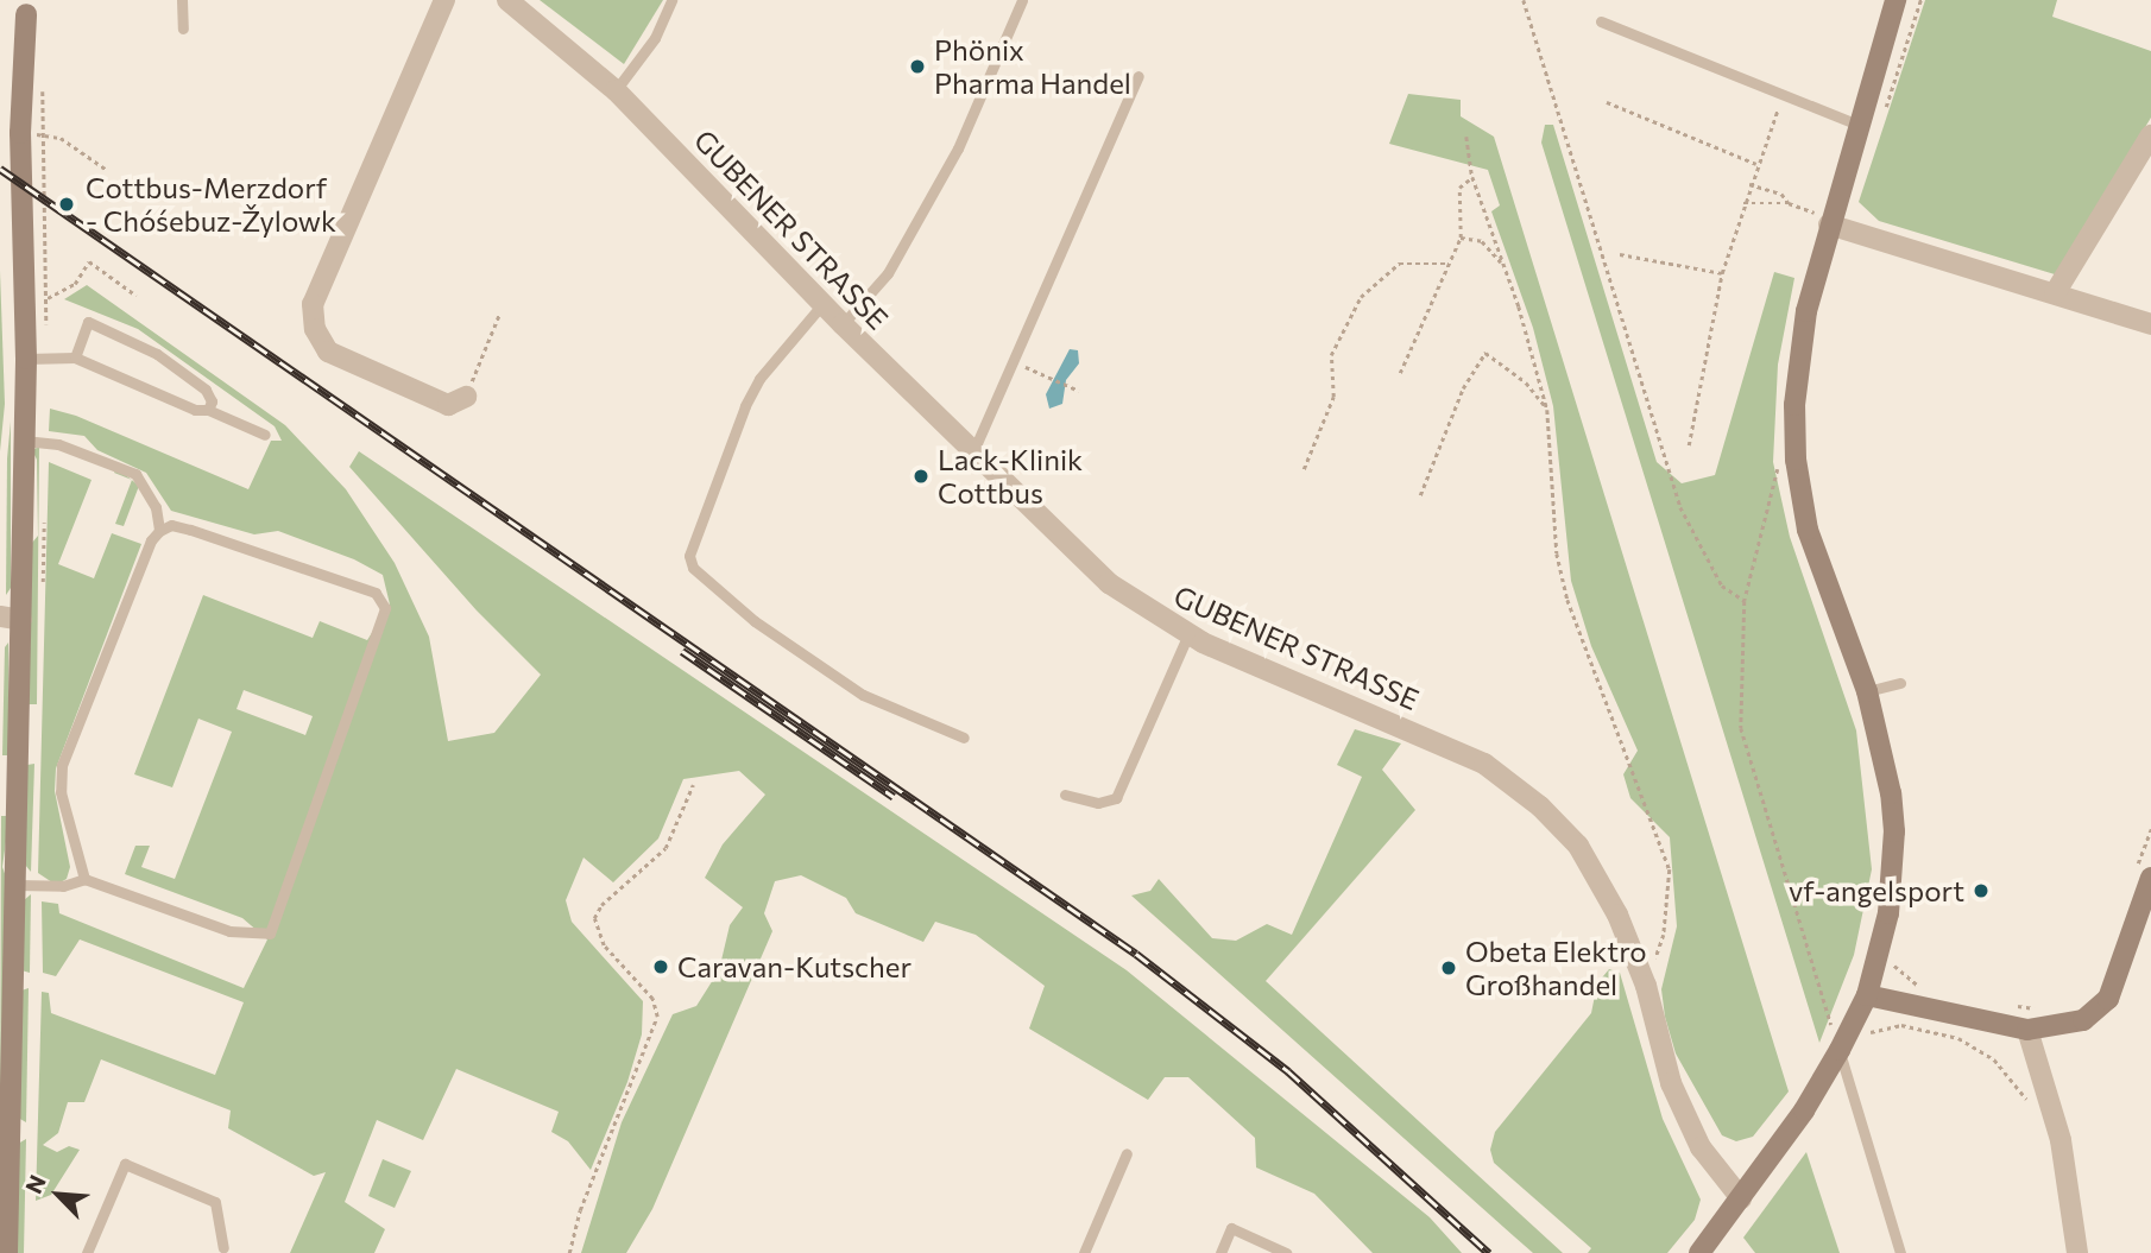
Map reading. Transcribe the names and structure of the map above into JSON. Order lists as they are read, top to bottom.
{
  "streets": {
    "street": ["GUBENER STRASSE"]
  },
  "places": [
    "Phönix Pharma Handel",
    "Cottbus-Merzdorf - Chóśebuz-Žylowk",
    "Lack-Klinik Cottbus",
    "vf-angelsport",
    "Caravan-Kutscher",
    "Obeta Elektro Großhandel"
  ],
  "north": "top left"
}
